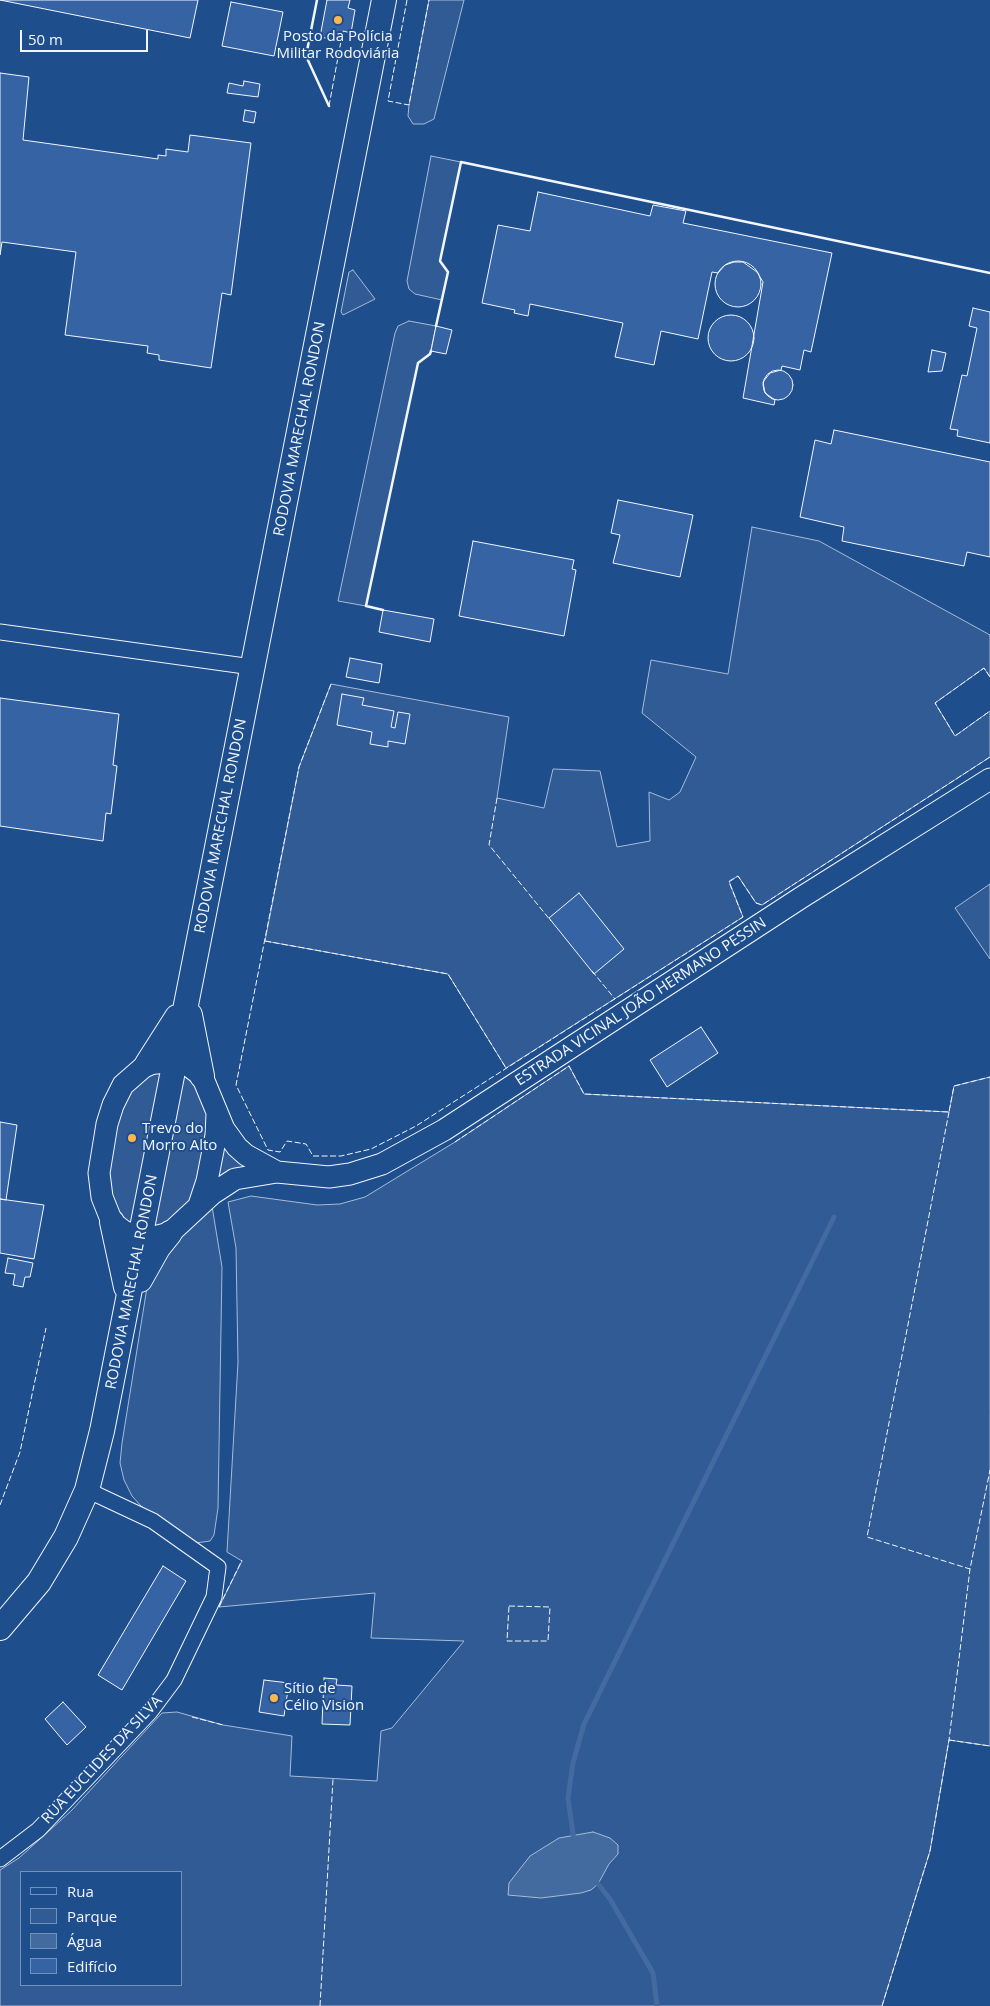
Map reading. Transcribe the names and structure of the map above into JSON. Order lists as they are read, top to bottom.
{
  "streets": {
    "main road": ["RODOVIA MARECHAL RONDON", "ESTRADA VICINAL JOÃO HERMANO PESSIN"],
    "street": ["RUA EUCLIDES DA SILVA"]
  },
  "crossings": [
    ["RODOVIA MARECHAL RONDON", "RUA EUCLIDES DA SILVA"]
  ],
  "places": ["Posto da Polícia Militar Rodoviária", "Trevo do Morro Alto", "Sítio de Célio Vision"],
  "legend": [
    "Rua",
    "Parque",
    "Água",
    "Edifício"
  ],
  "scale_bar": "50 m"
}
